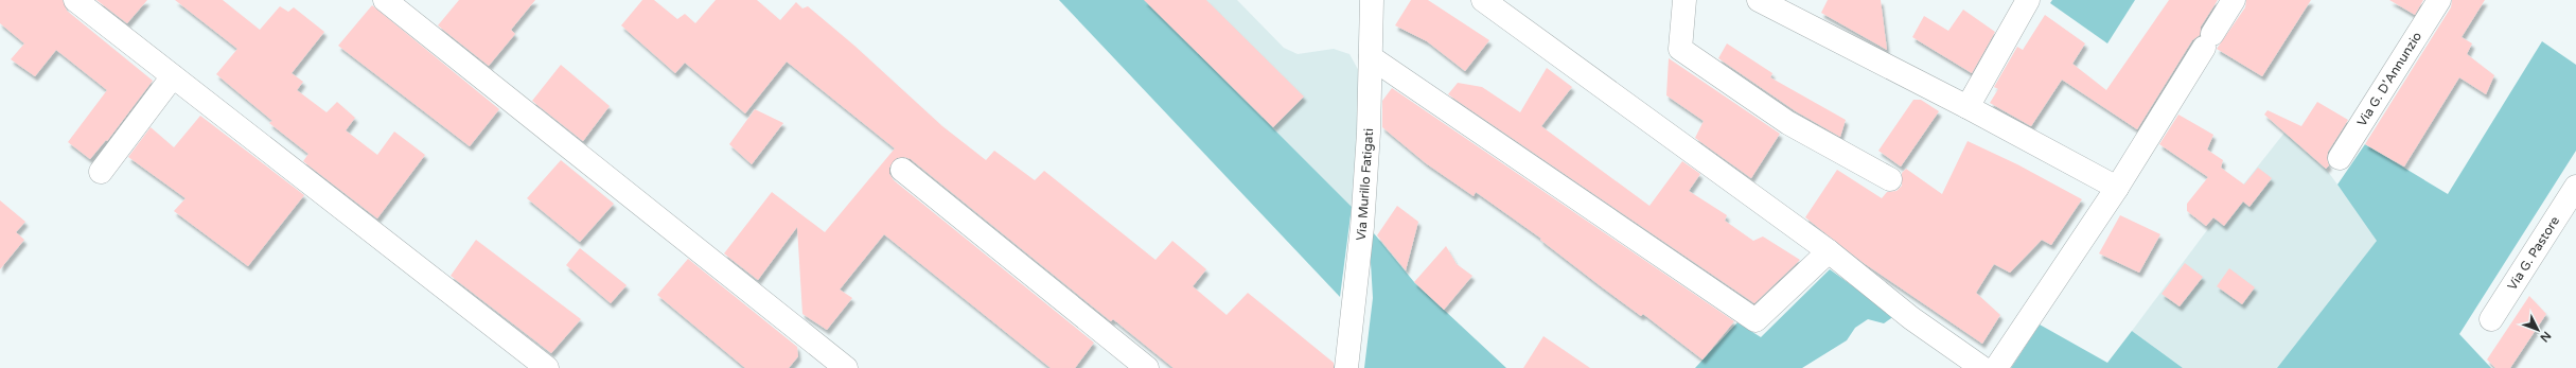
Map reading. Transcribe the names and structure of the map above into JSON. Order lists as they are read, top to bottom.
{
  "streets": {
    "street": ["Via G. D'Annunzio", "Via Murillo Fatigati", "Via G. Pastore"]
  },
  "north": "bottom right"
}
